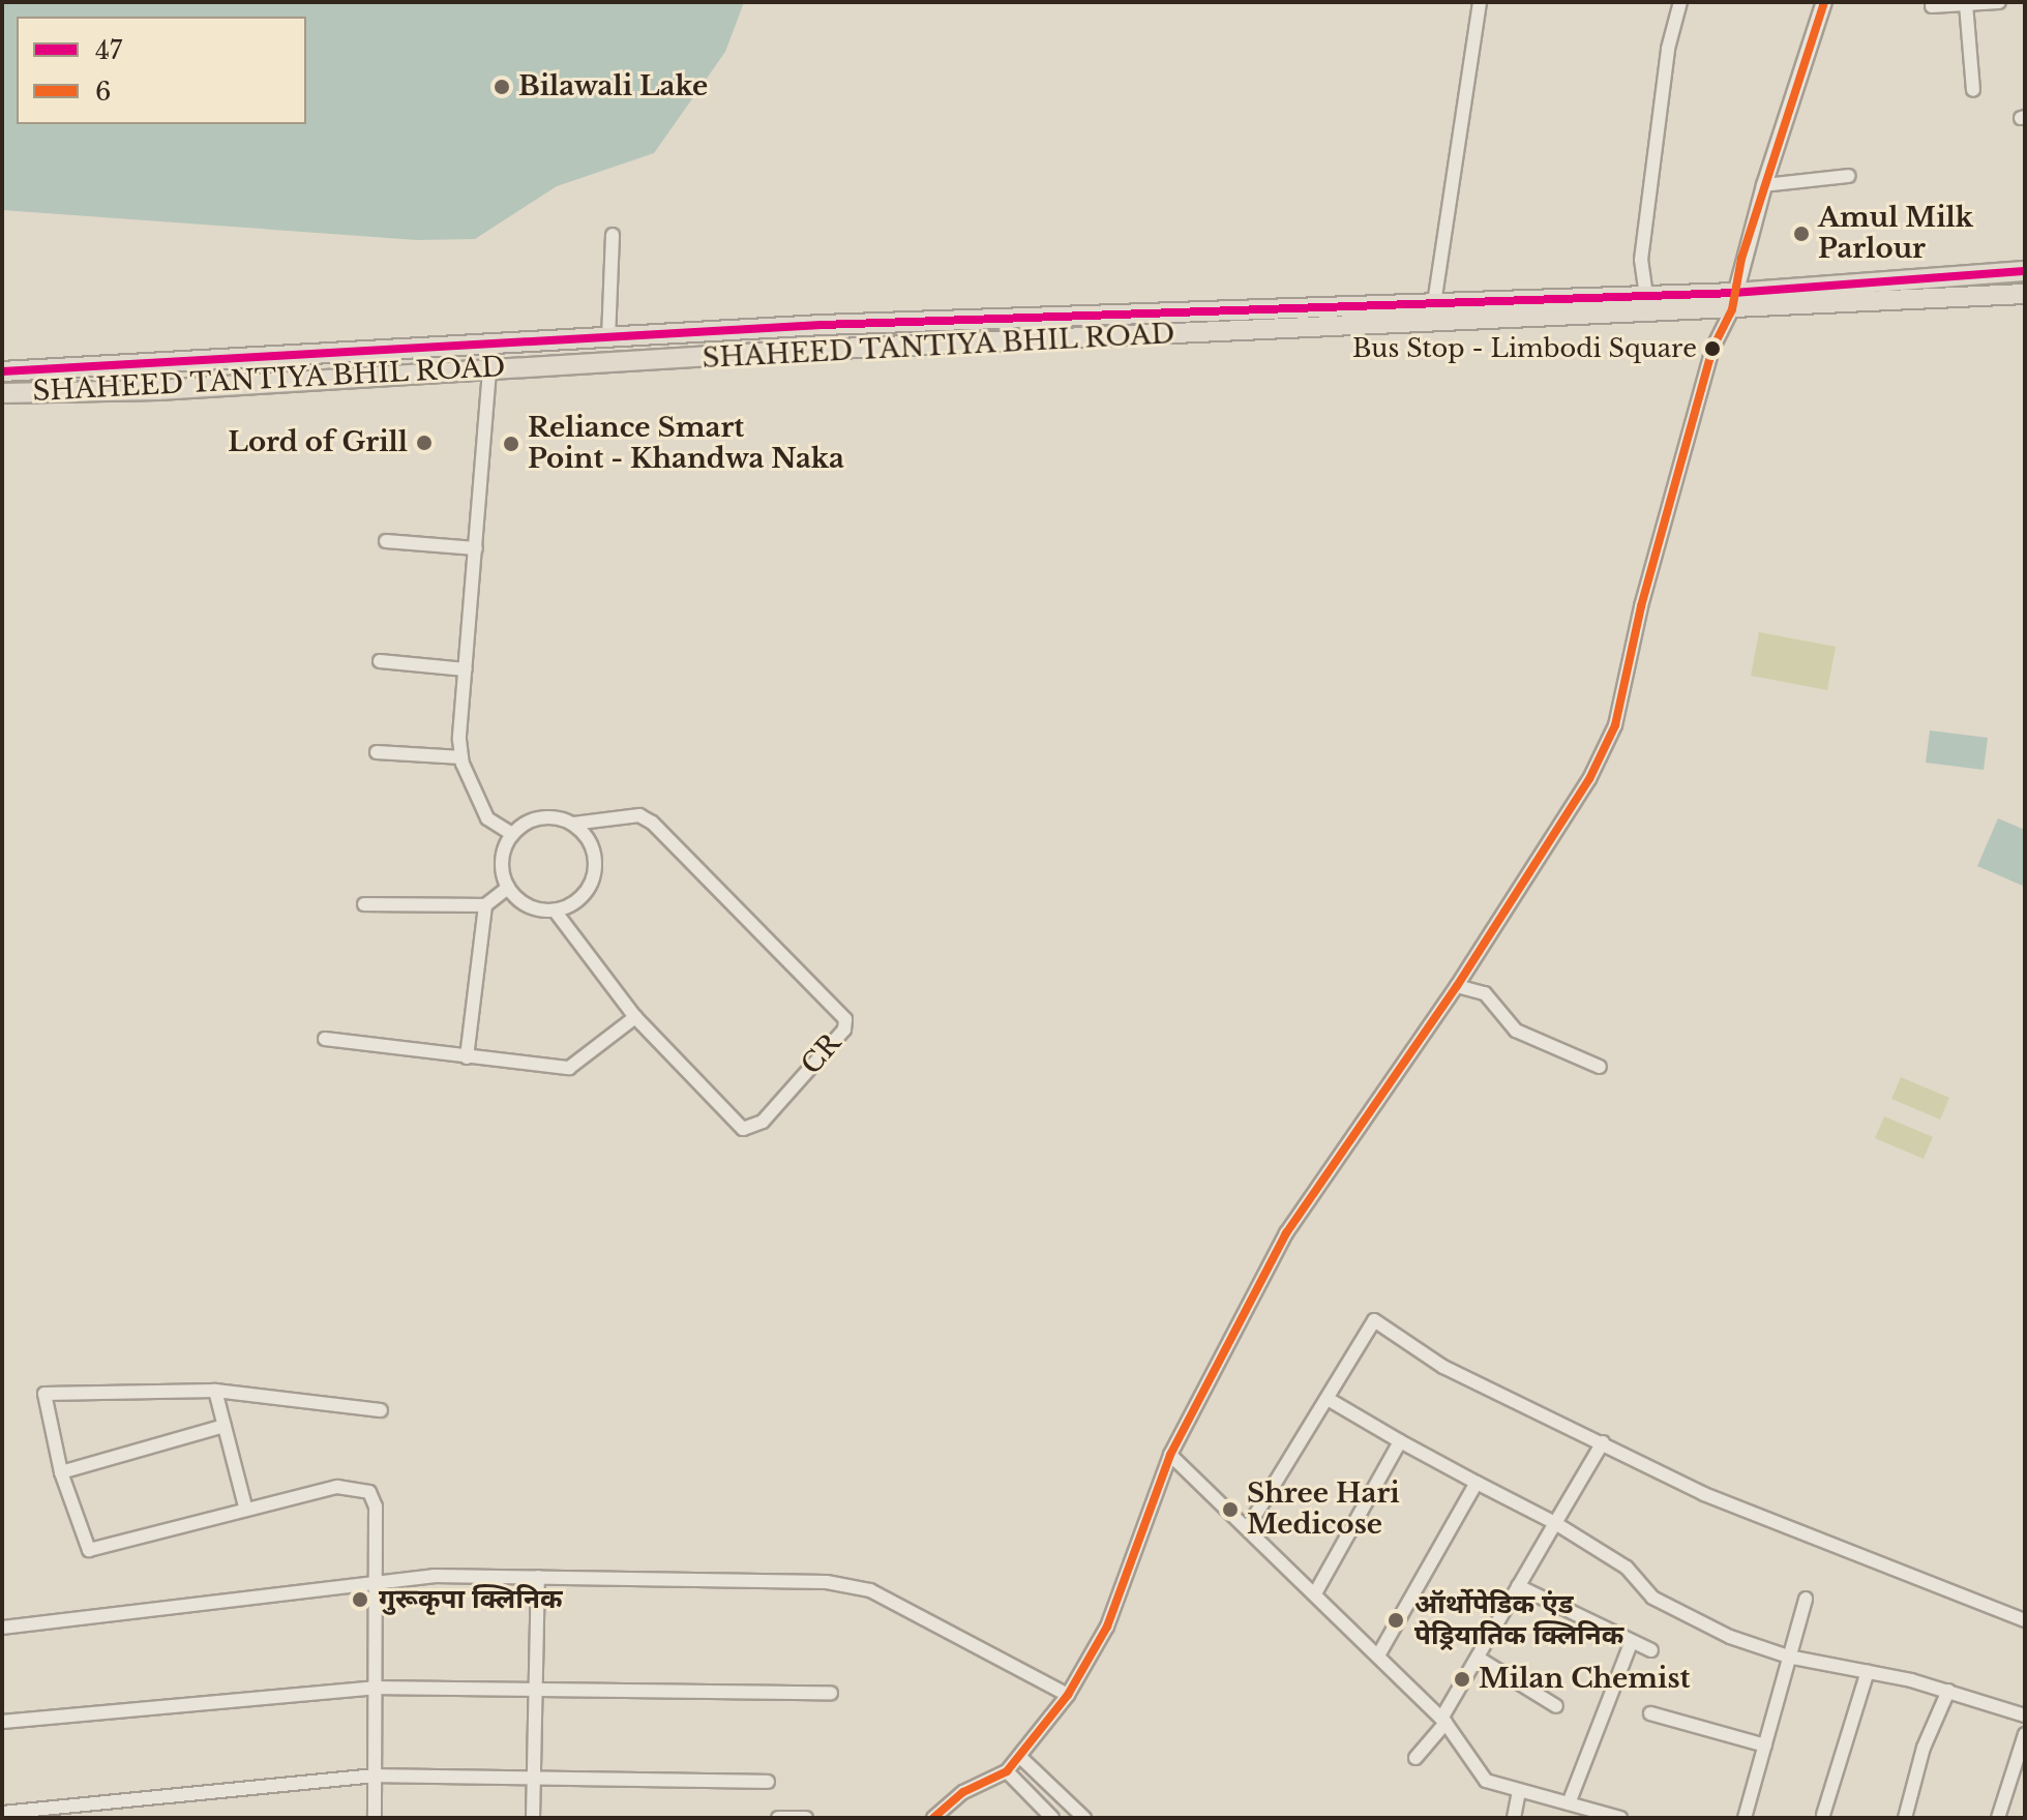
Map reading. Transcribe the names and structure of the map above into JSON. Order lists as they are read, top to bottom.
{
  "streets": {
    "main road": ["SHAHEED TANTIYA BHIL ROAD"],
    "street": ["CR"]
  },
  "places": [
    "Bilawali Lake",
    "Amul Milk Parlour",
    "Bus Stop - Limbodi Square",
    "Lord of Grill",
    "Reliance Smart Point - Khandwa Naka",
    "Shree Hari Medicose",
    "गुरूकृपा क्लिनिक",
    "ऑर्थोपेडिक एंड पेड्रियातिक क्लिनिक",
    "Milan Chemist"
  ],
  "lines": ["transit line 6", "transit line 47"],
  "legend": ["47", "6"]
}
